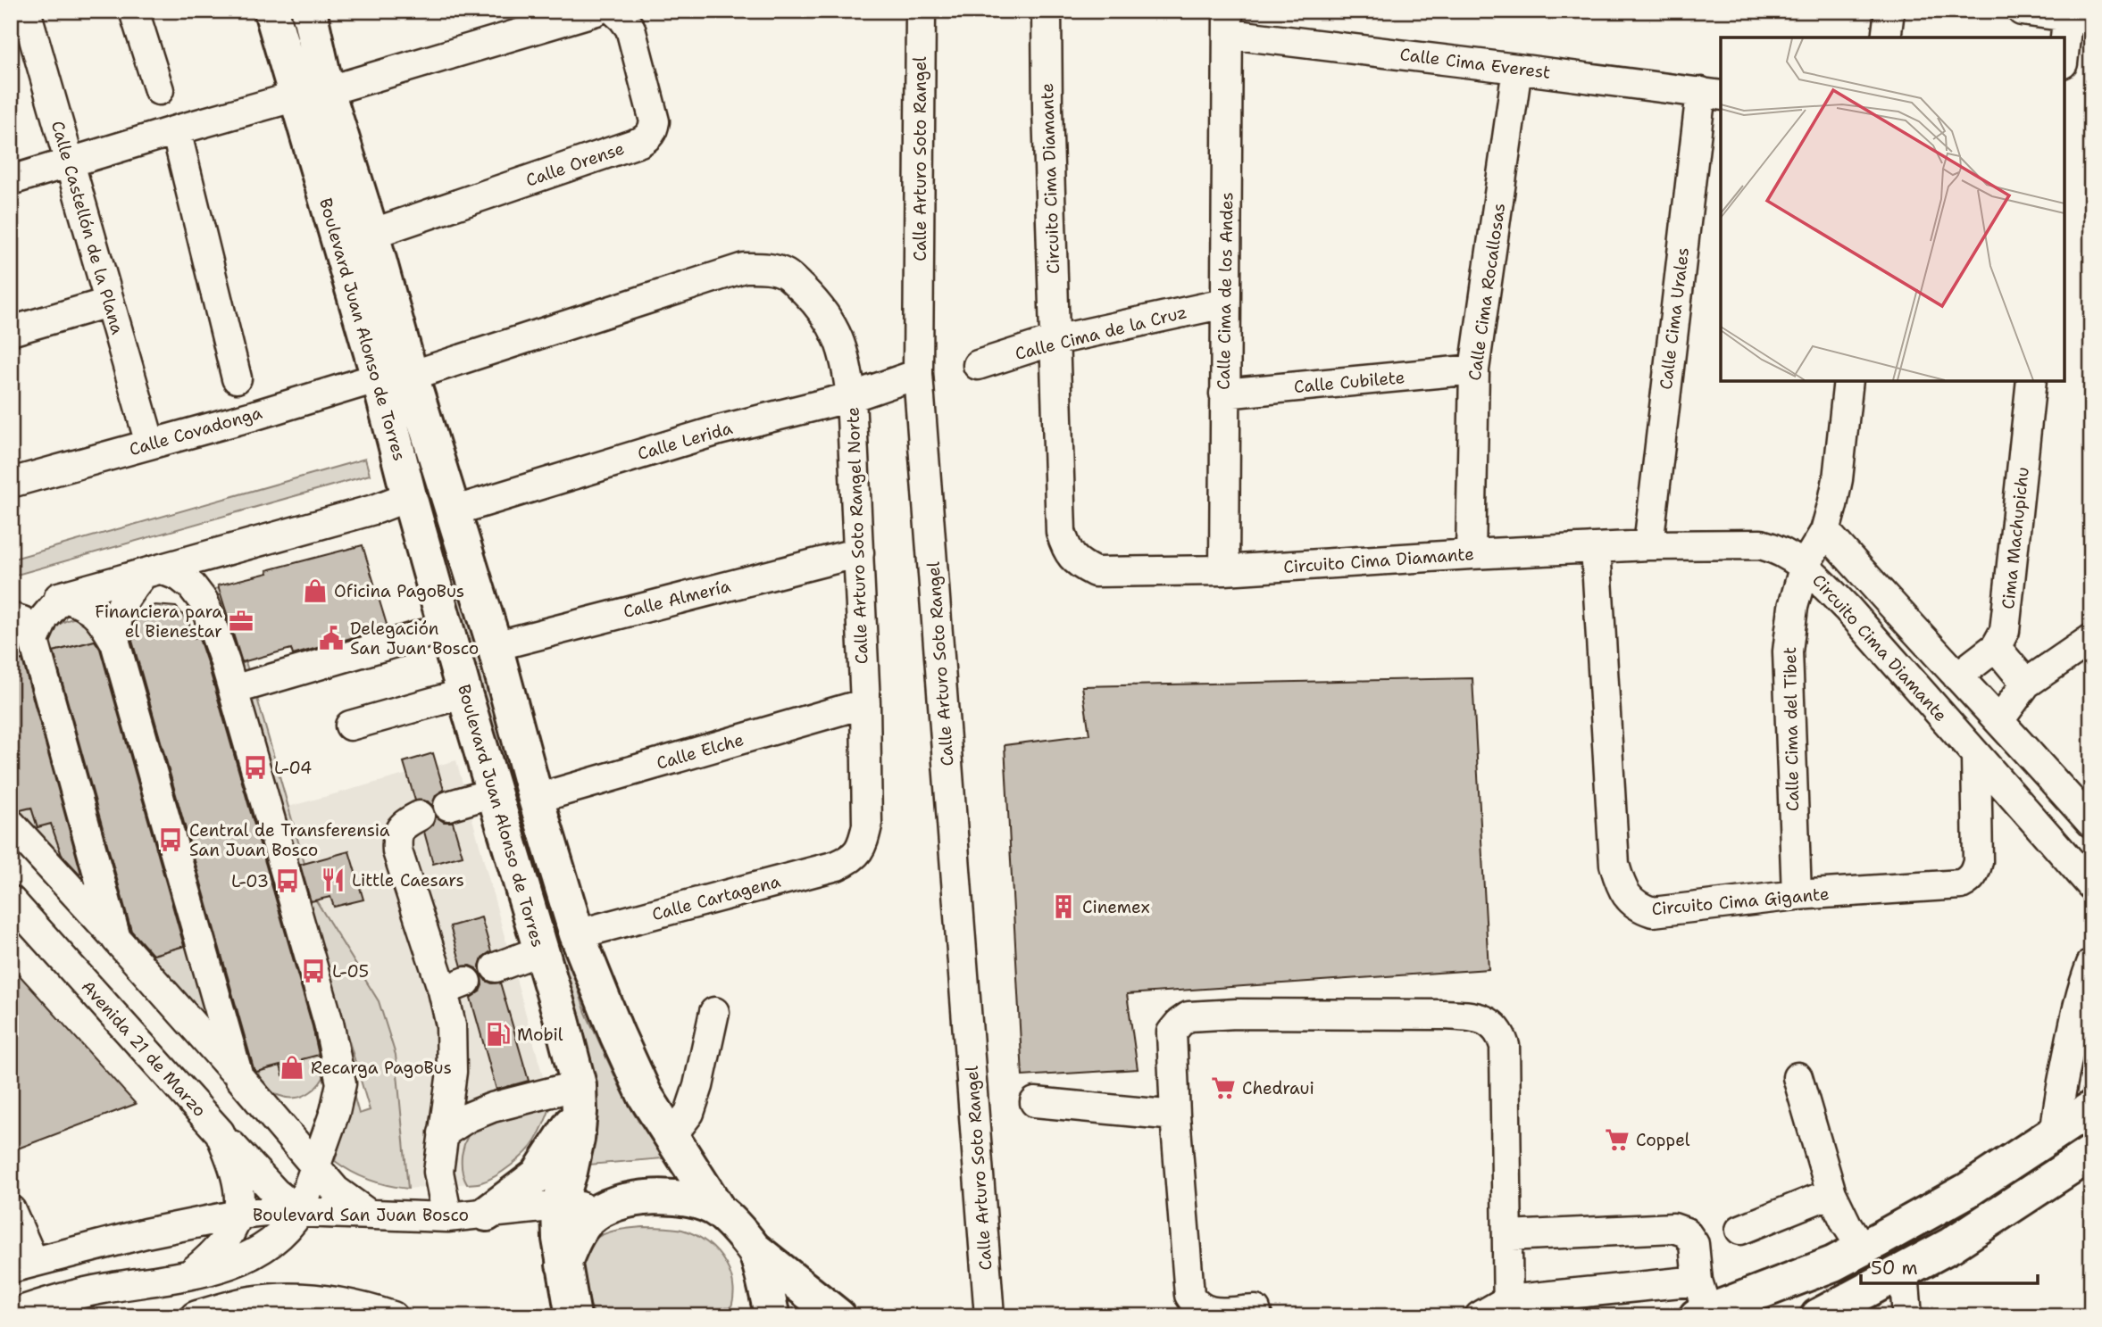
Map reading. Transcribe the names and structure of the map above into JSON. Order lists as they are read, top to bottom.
{
  "streets": {
    "main road": ["Boulevard Juan Alonso de Torres"],
    "street": [
      "Calle Cima Everest",
      "Calle Arturo Soto Rangel",
      "Calle Orense",
      "Circuito Cima Diamante",
      "Calle Castellón de la Plana",
      "Calle Cima de los Andes",
      "Calle Cima Rocallosas",
      "Calle Cima Urales",
      "Calle Cima de la Cruz",
      "Calle Cubilete",
      "Calle Covadonga",
      "Calle Lerida",
      "Calle Arturo Soto Rangel Norte",
      "Cima Machupichu",
      "Calle Almería",
      "Calle Cima del Tibet",
      "Calle Elche",
      "Calle Cartagena",
      "Circuito Cima Gigante",
      "Avenida 21 de Marzo",
      "Boulevard San Juan Bosco"
    ]
  },
  "crossings": [
    ["Calle Cima Everest", "Calle Cima de los Andes"],
    ["Calle Cima Everest", "Calle Cima Rocallosas"],
    ["Calle Cima Everest", "Calle Cima Urales"],
    ["Calle Arturo Soto Rangel", "Calle Lerida"],
    ["Calle Orense", "Boulevard Juan Alonso de Torres"],
    ["Circuito Cima Diamante", "Calle Cima de los Andes"],
    ["Circuito Cima Diamante", "Calle Cima Rocallosas"],
    ["Circuito Cima Diamante", "Calle Cima Urales"],
    ["Circuito Cima Diamante", "Calle Cima de la Cruz"],
    ["Circuito Cima Diamante", "Calle Cima del Tibet"],
    ["Circuito Cima Diamante", "Circuito Cima Gigante"],
    ["Calle Castellón de la Plana", "Calle Covadonga"],
    ["Calle Cima de los Andes", "Calle Cima de la Cruz"],
    ["Calle Cima de los Andes", "Calle Cubilete"],
    ["Calle Cima Rocallosas", "Calle Cubilete"],
    ["Boulevard Juan Alonso de Torres", "Calle Covadonga"],
    ["Boulevard Juan Alonso de Torres", "Calle Lerida"],
    ["Boulevard Juan Alonso de Torres", "Calle Almería"],
    ["Boulevard Juan Alonso de Torres", "Calle Elche"],
    ["Boulevard Juan Alonso de Torres", "Calle Cartagena"],
    ["Boulevard Juan Alonso de Torres", "Boulevard San Juan Bosco"],
    ["Calle Covadonga", "Calle Arturo Soto Rangel Norte"],
    ["Calle Lerida", "Calle Arturo Soto Rangel Norte"],
    ["Calle Arturo Soto Rangel Norte", "Calle Almería"],
    ["Calle Arturo Soto Rangel Norte", "Calle Elche"],
    ["Calle Arturo Soto Rangel Norte", "Calle Cartagena"],
    ["Calle Cima del Tibet", "Circuito Cima Gigante"],
    ["Avenida 21 de Marzo", "Boulevard San Juan Bosco"]
  ],
  "places": {
    "shop": ["Oficina PagoBus", "Recarga PagoBus"],
    "office": ["Financiera para el Bienestar"],
    "public building": ["Delegación San Juan Bosco"],
    "bus stop": [
      "L-04",
      "Central de Transferensia San Juan Bosco",
      "L-03",
      "L-05"
    ],
    "restaurant": ["Little Caesars"],
    "building": ["Cinemex"],
    "fuel station": ["Mobil"],
    "supermarket": ["Chedraui", "Coppel"]
  },
  "scale_bar": "50 m"
}
